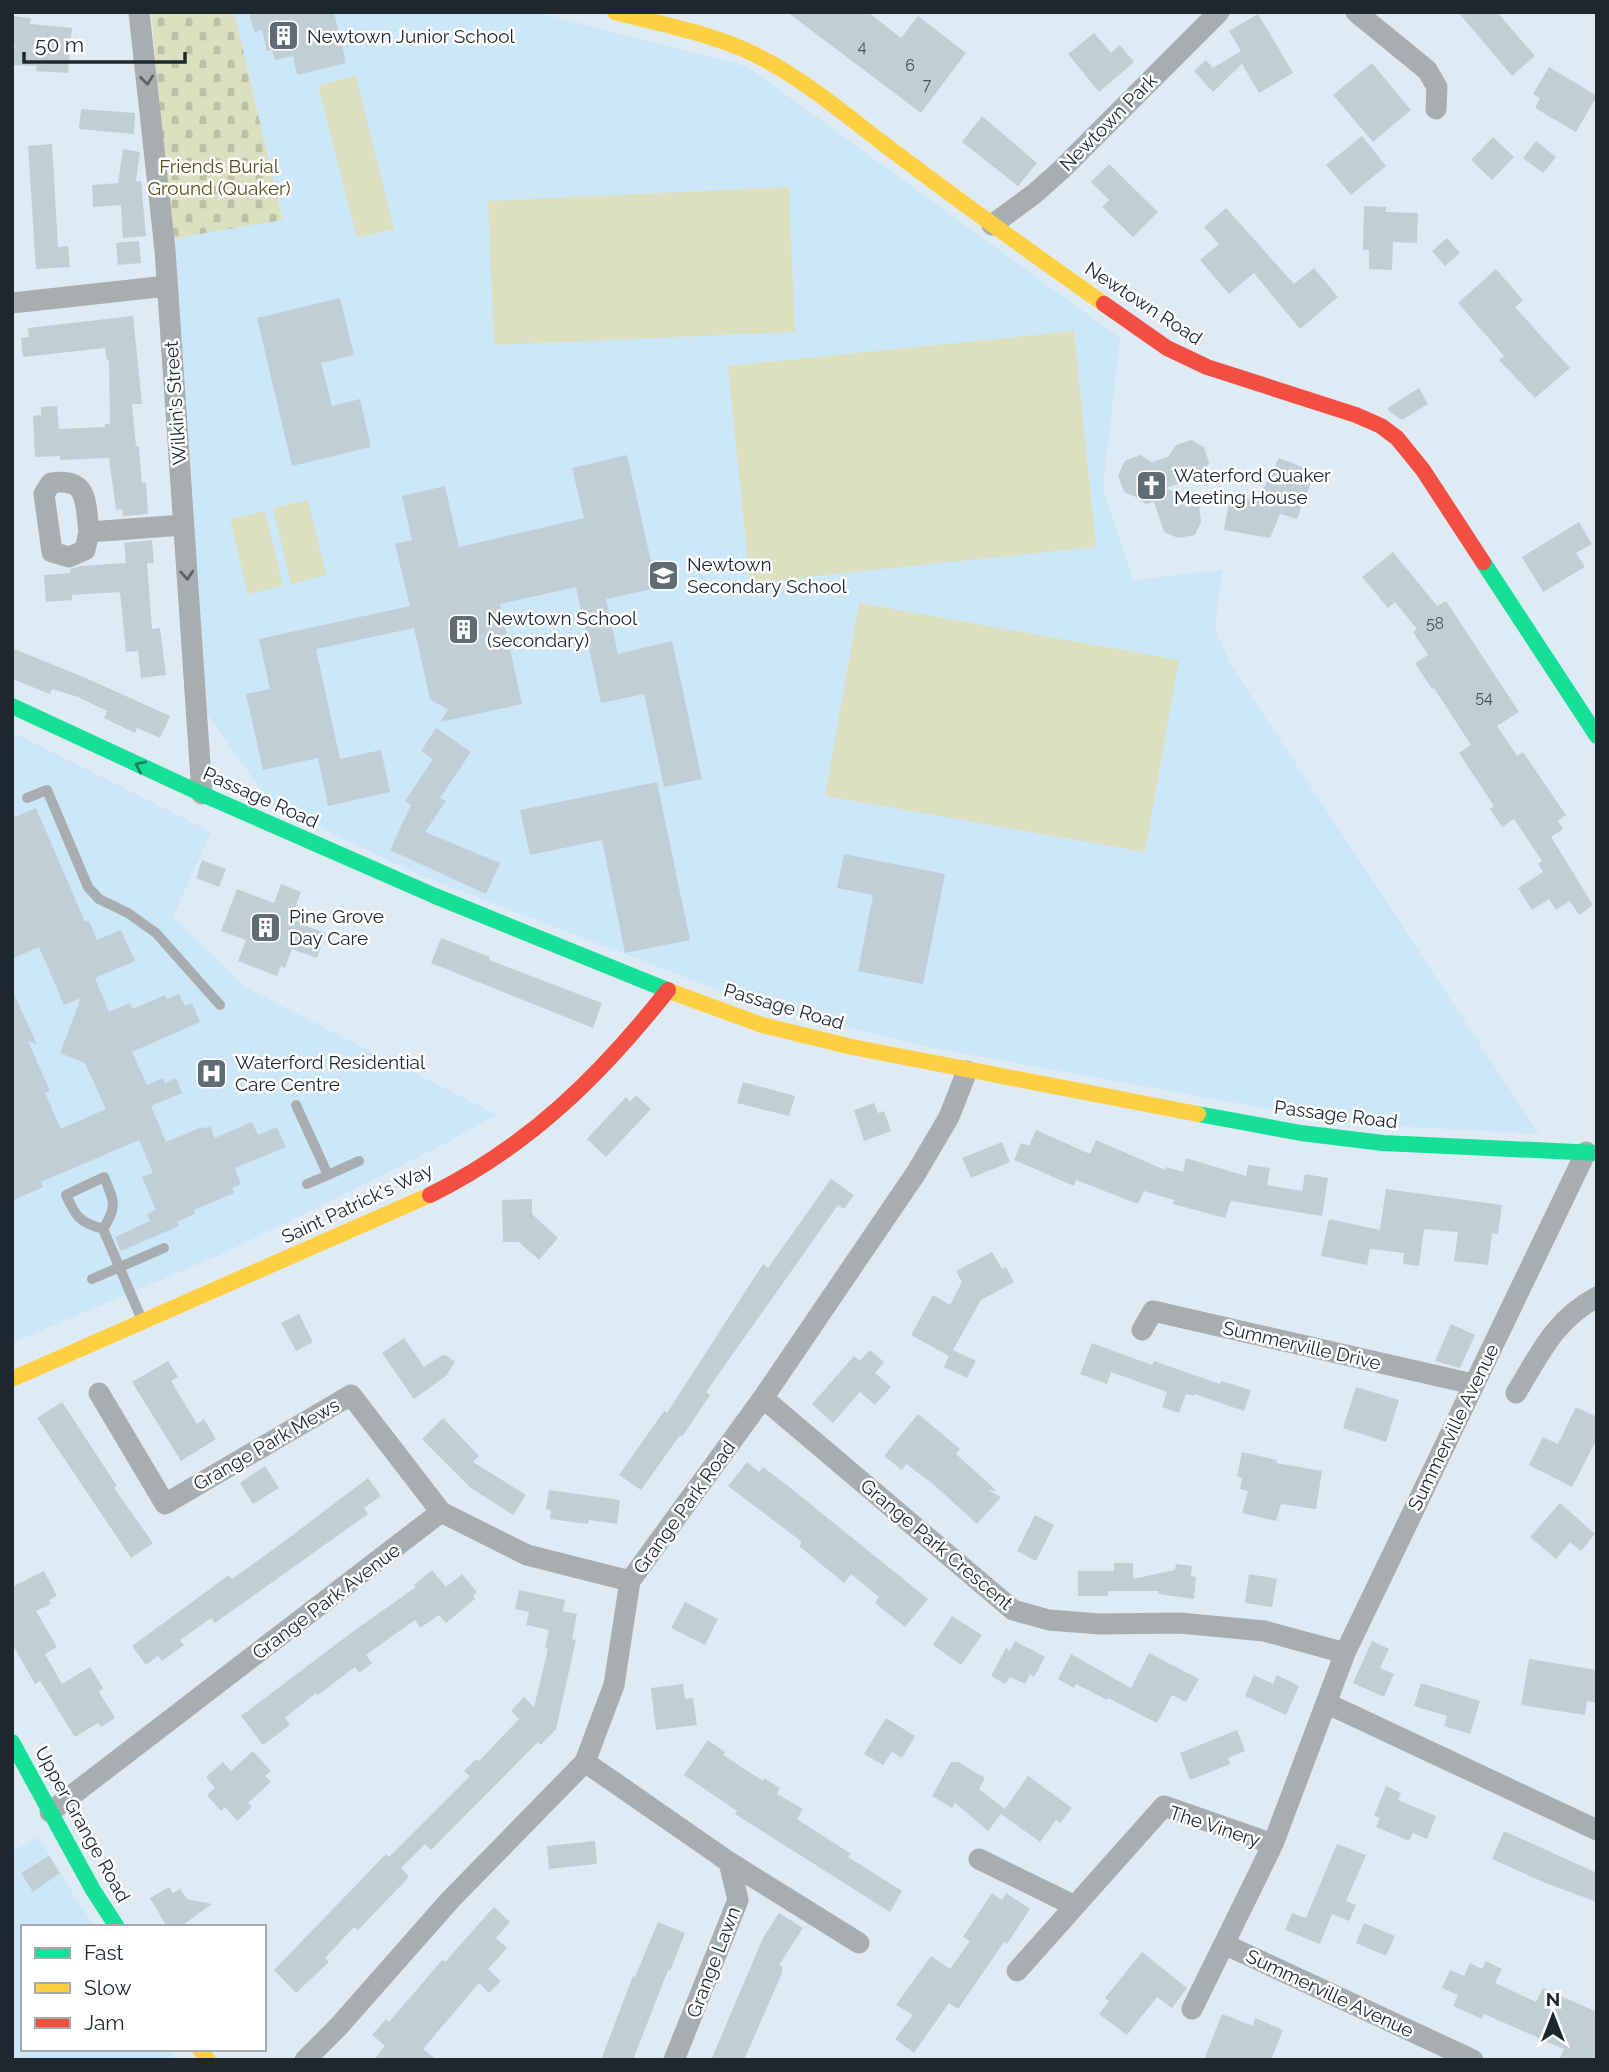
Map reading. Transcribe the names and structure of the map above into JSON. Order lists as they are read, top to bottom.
{
  "streets": {
    "main road": [
      "Newtown Road",
      "Passage Road",
      "Saint Patrick's Way",
      "Upper Grange Road"
    ],
    "street": [
      "Newtown Park",
      "Wilkin's Street",
      "Summerville Drive",
      "Summerville Avenue",
      "Grange Park Mews",
      "Grange Park Road",
      "Grange Park Crescent",
      "Grange Park Avenue",
      "The Vinery",
      "Grange Lawn"
    ]
  },
  "crossings": [
    ["Newtown Park", "Newtown Road"],
    ["Wilkin's Street", "Passage Road"],
    ["Passage Road", "Saint Patrick's Way"],
    ["Passage Road", "Summerville Avenue"],
    ["Passage Road", "Grange Park Road"],
    ["Summerville Drive", "Summerville Avenue"],
    ["Summerville Avenue", "Grange Park Crescent"],
    ["Summerville Avenue", "The Vinery"],
    ["Grange Park Mews", "Grange Park Avenue"],
    ["Grange Park Road", "Grange Park Crescent"],
    ["Grange Park Avenue", "Upper Grange Road"]
  ],
  "one_way": ["Wilkin's Street"],
  "parks": ["Friends Burial Ground (Quaker)"],
  "places": {
    "building": ["Newtown Junior School", "Newtown School (secondary)", "Pine Grove Day Care"],
    "church": ["Waterford Quaker Meeting House"],
    "school or university": ["Newtown Secondary School"],
    "hospital": ["Waterford Residential Care Centre"]
  },
  "house_numbers": [
    "4",
    "6",
    "7",
    "58",
    "54"
  ],
  "legend": ["Fast", "Slow", "Jam"],
  "scale_bar": "50 m",
  "north": "top"
}
